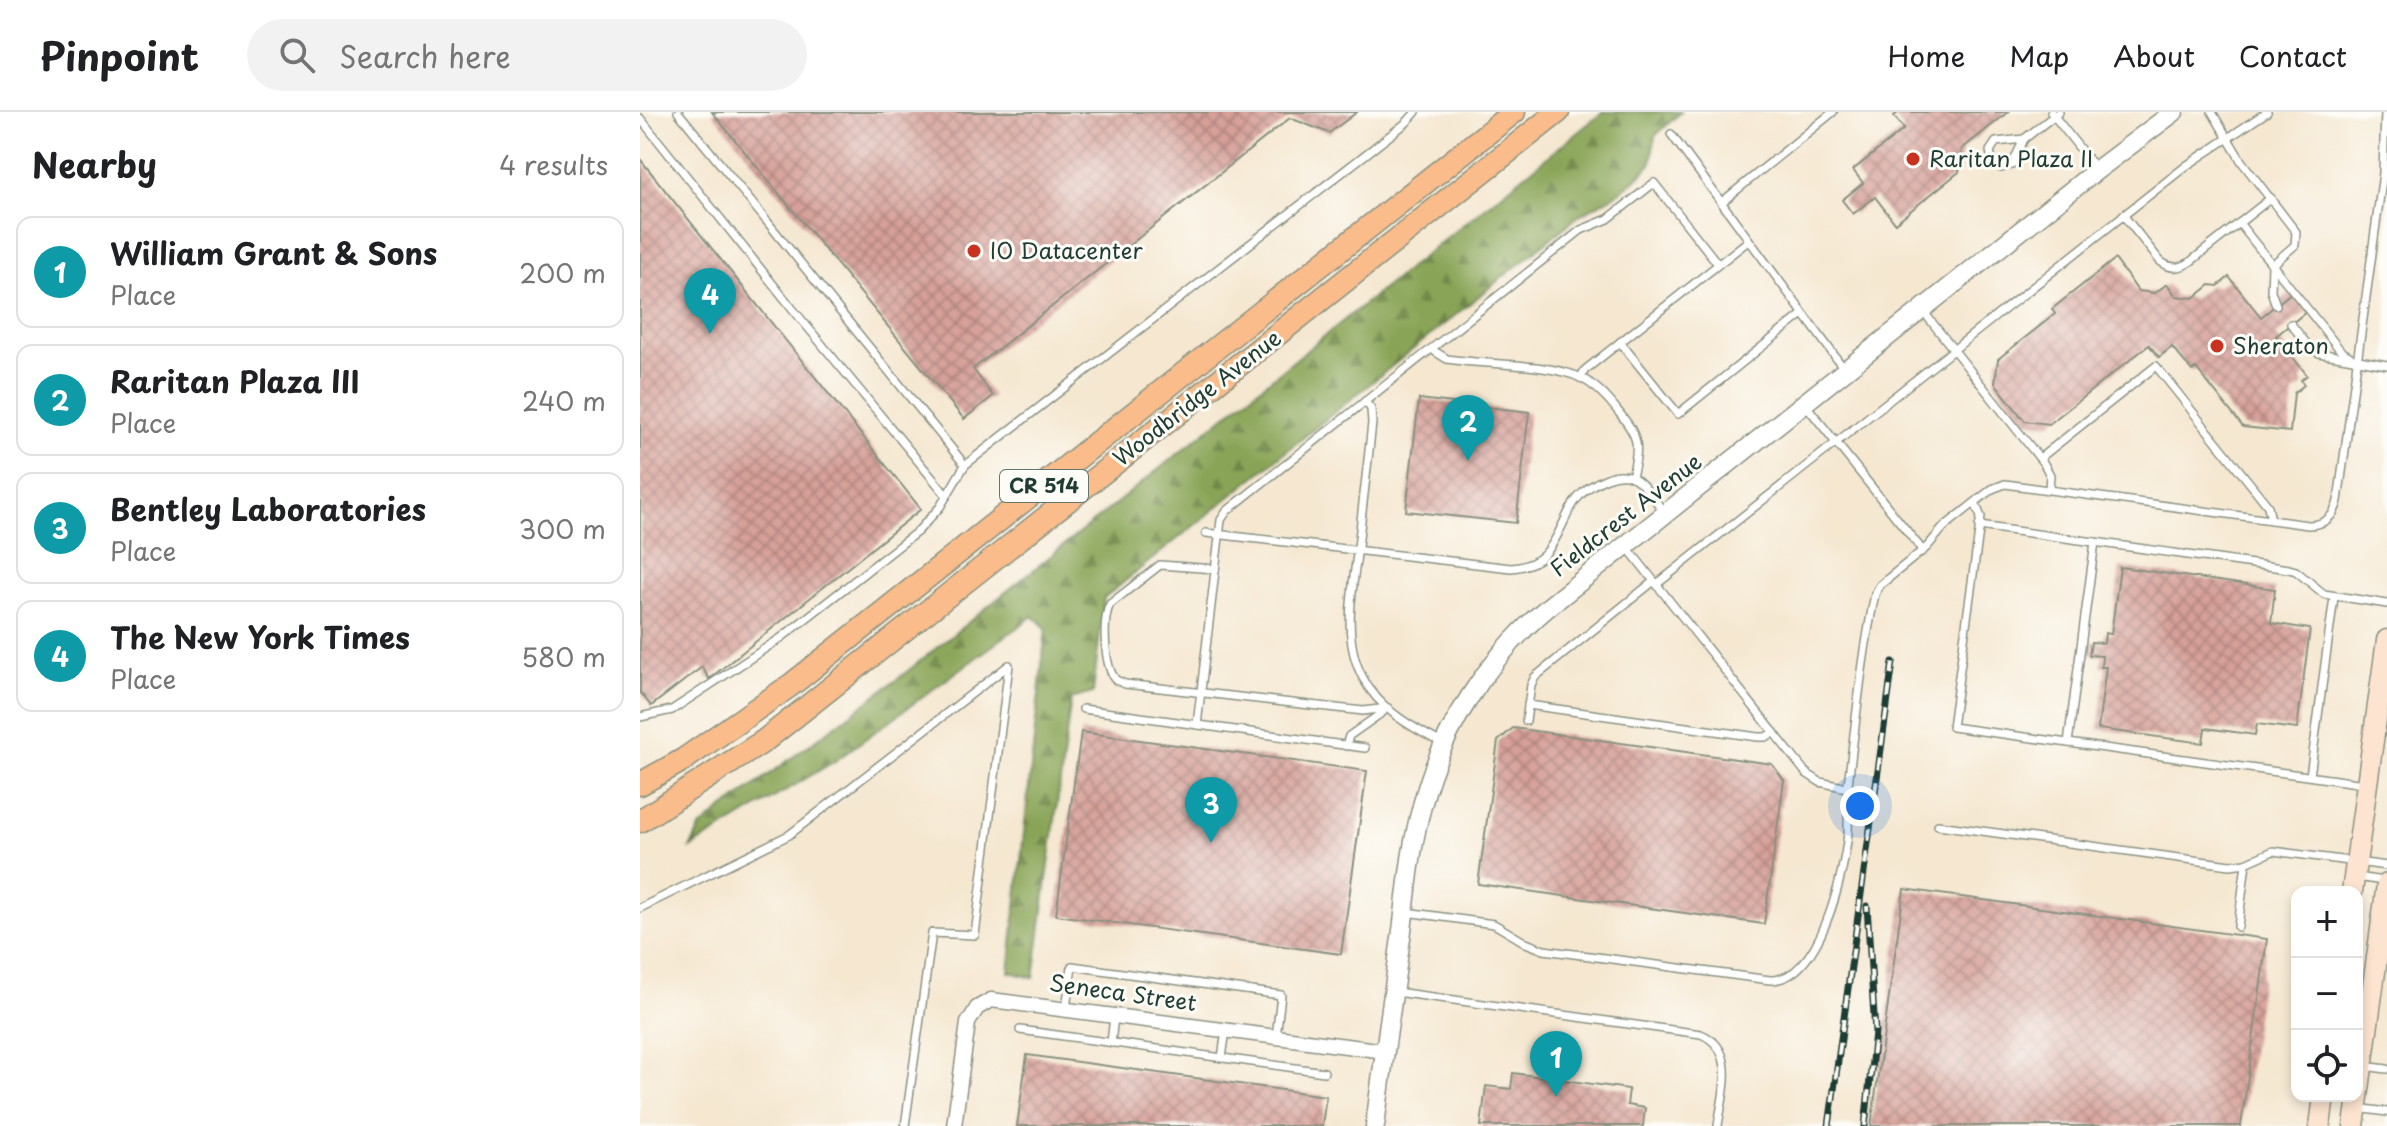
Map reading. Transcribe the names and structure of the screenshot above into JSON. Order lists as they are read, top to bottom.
{
  "streets": {
    "main road": ["Woodbridge Avenue", "CR 514"],
    "street": ["Fieldcrest Avenue", "Seneca Street"]
  },
  "crossings": [
    ["Fieldcrest Avenue", "Seneca Street"]
  ],
  "places": ["Raritan Plaza II", "IO Datacenter", "Sheraton"],
  "page": {
    "header": "Pinpoint",
    "search": "Search here",
    "nav": [
      "Home",
      "Map",
      "About",
      "Contact"
    ],
    "heading": ["Nearby", "4 results"],
    "list": [
      {
        "mark": "1",
        "name": "William Grant & Sons",
        "note": "Place",
        "value": "200 m"
      },
      {
        "mark": "2",
        "name": "Raritan Plaza III",
        "note": "Place",
        "value": "240 m"
      },
      {
        "mark": "3",
        "name": "Bentley Laboratories",
        "note": "Place",
        "value": "300 m"
      },
      {
        "mark": "4",
        "name": "The New York Times",
        "note": "Place",
        "value": "580 m"
      }
    ],
    "pins": [
      "4",
      "2",
      "3",
      "1"
    ],
    "map_buttons": ["+", "−"]
  }
}
